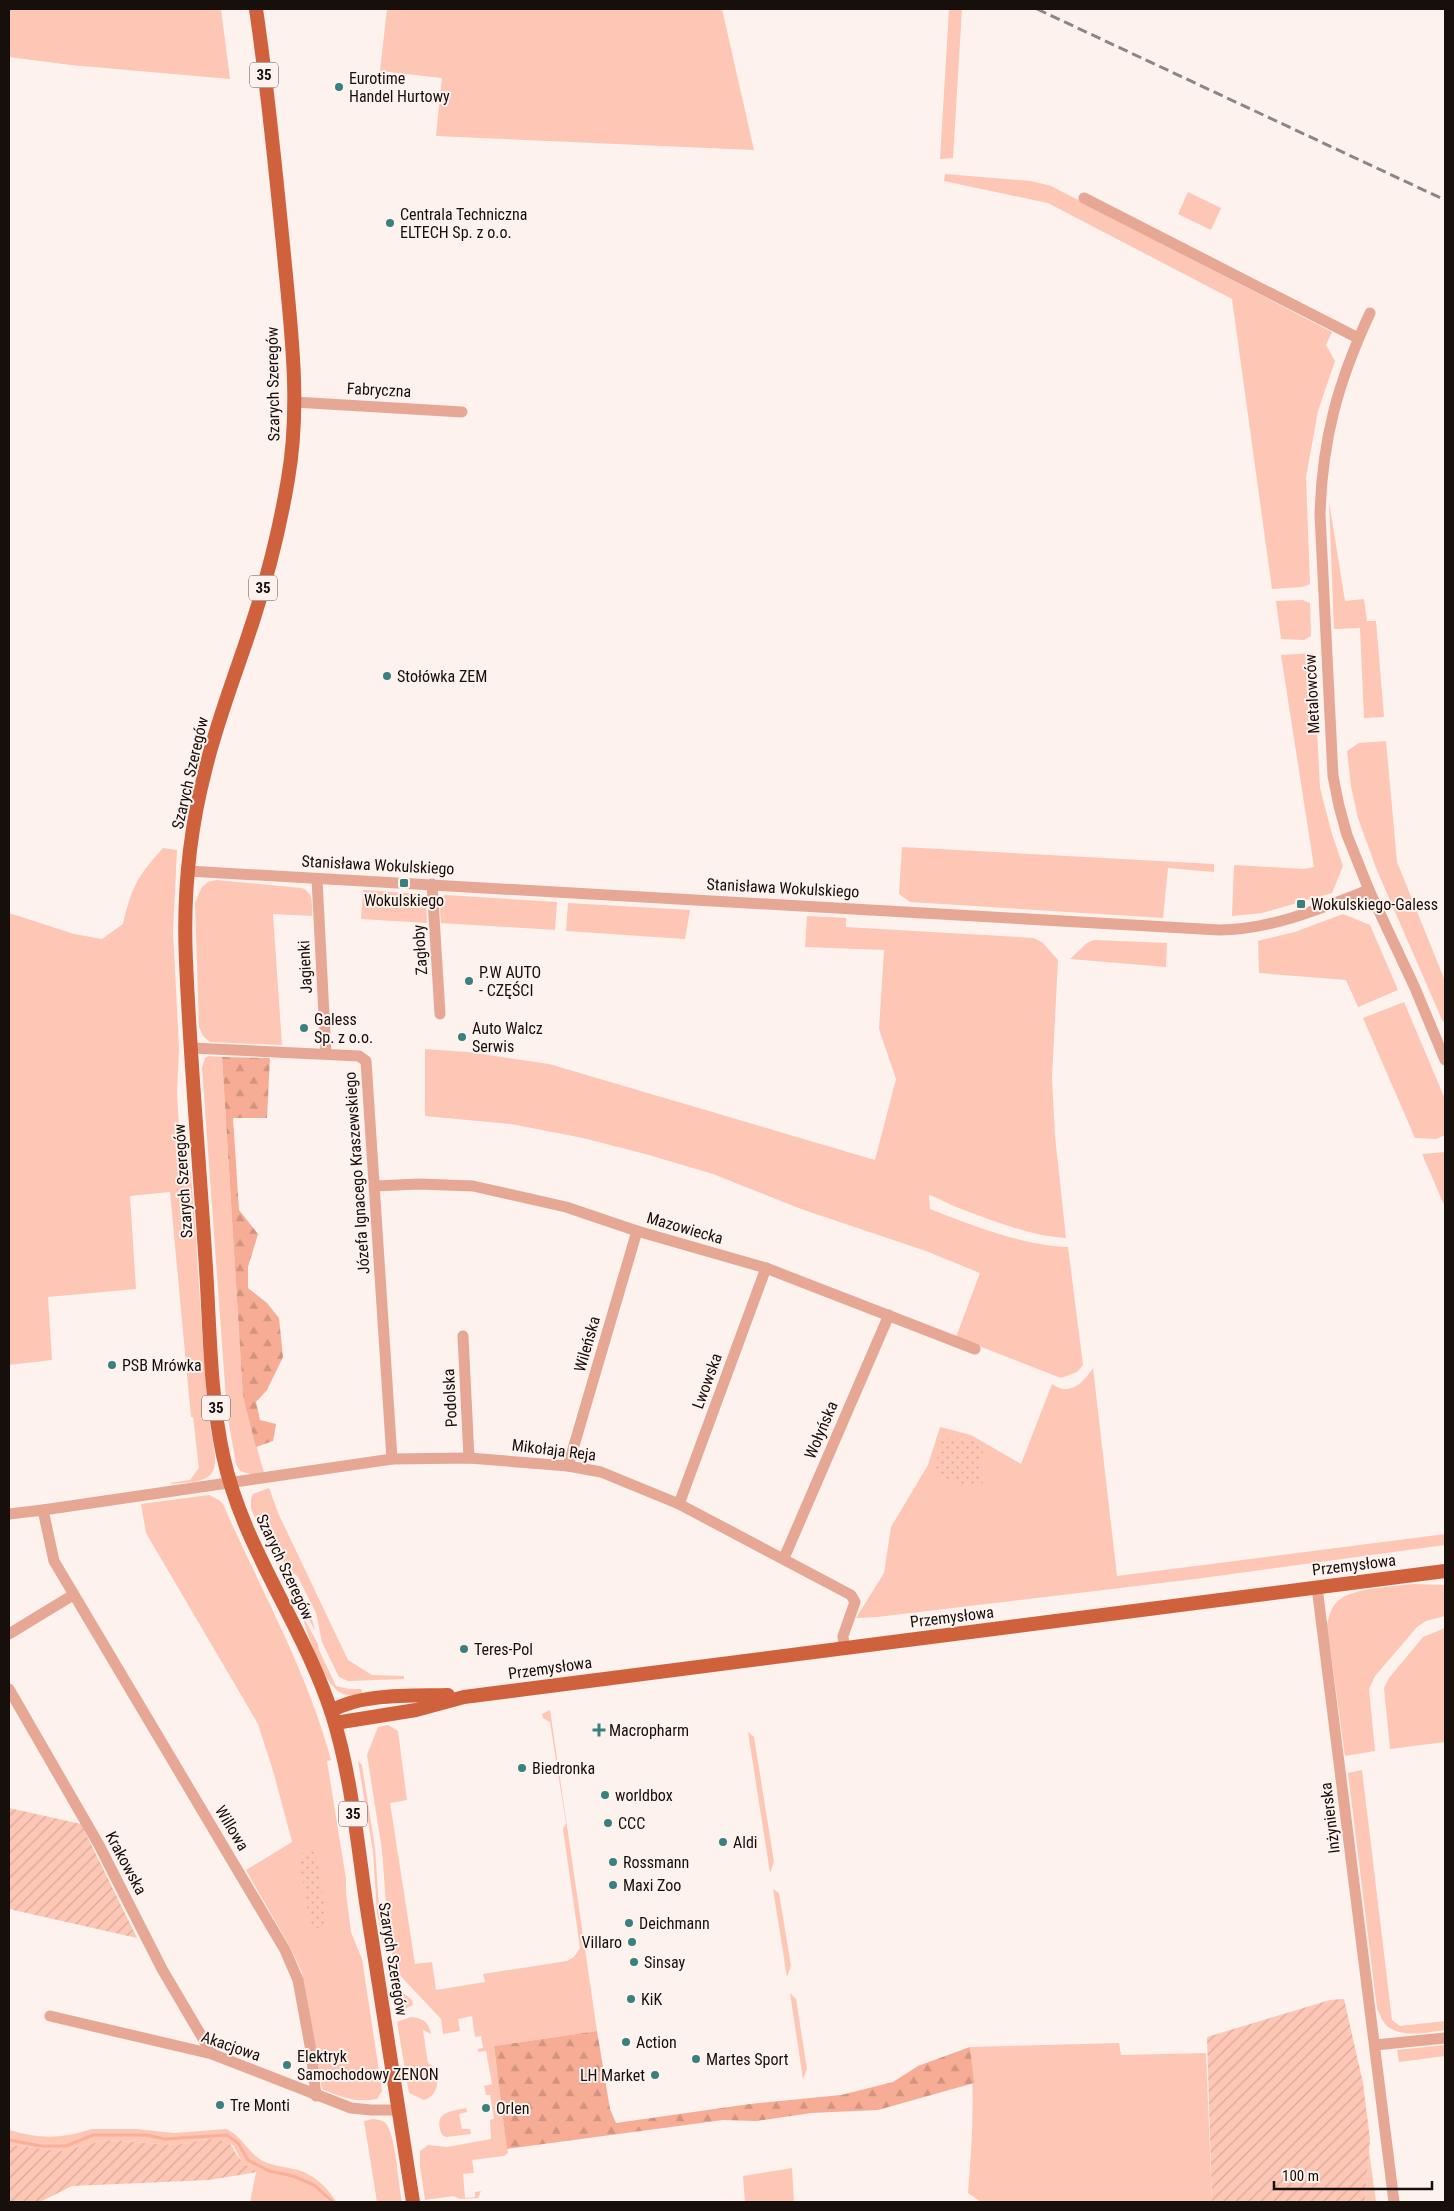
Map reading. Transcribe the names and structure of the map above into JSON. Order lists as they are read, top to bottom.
{
  "streets": {
    "main road": ["35", "Szarych Szeregów", "Przemysłowa"],
    "street": [
      "Fabryczna",
      "Metalowców",
      "Stanisława Wokulskiego",
      "Zagłoby",
      "Jagienki",
      "Józefa Ignacego Kraszewskiego",
      "Mazowiecka",
      "Wileńska",
      "Lwowska",
      "Podolska",
      "Wołyńska",
      "Mikołaja Reja",
      "Inżynierska",
      "Willowa",
      "Krakowska",
      "Akacjowa"
    ]
  },
  "crossings": [
    ["Szarych Szeregów", "Fabryczna"],
    ["Szarych Szeregów", "Stanisława Wokulskiego"],
    ["Szarych Szeregów", "Józefa Ignacego Kraszewskiego"],
    ["Szarych Szeregów", "Mikołaja Reja"],
    ["Szarych Szeregów", "Przemysłowa"],
    ["Szarych Szeregów", "Akacjowa"],
    ["Metalowców", "Stanisława Wokulskiego"],
    ["Stanisława Wokulskiego", "Zagłoby"],
    ["Stanisława Wokulskiego", "Jagienki"],
    ["Jagienki", "Józefa Ignacego Kraszewskiego"],
    ["Józefa Ignacego Kraszewskiego", "Mazowiecka"],
    ["Józefa Ignacego Kraszewskiego", "Mikołaja Reja"],
    ["Mazowiecka", "Wileńska"],
    ["Mazowiecka", "Lwowska"],
    ["Mazowiecka", "Wołyńska"],
    ["Wileńska", "Mikołaja Reja"],
    ["Lwowska", "Mikołaja Reja"],
    ["Podolska", "Mikołaja Reja"],
    ["Wołyńska", "Mikołaja Reja"],
    ["Mikołaja Reja", "Przemysłowa"],
    ["Przemysłowa", "Inżynierska"],
    ["Willowa", "Akacjowa"],
    ["Krakowska", "Akacjowa"]
  ],
  "places": {
    "other": [
      "Eurotime Handel Hurtowy",
      "Centrala Techniczna ELTECH Sp. z o.o.",
      "Stołówka ZEM",
      "P.W AUTO - CZĘŚCI",
      "Galess Sp. z o.o.",
      "Auto Walcz Serwis",
      "PSB Mrówka",
      "Teres-Pol",
      "Biedronka",
      "worldbox",
      "CCC",
      "Aldi",
      "Rossmann",
      "Maxi Zoo",
      "Deichmann",
      "Villaro",
      "Sinsay",
      "KiK",
      "Action",
      "Martes Sport",
      "Elektryk Samochodowy ZENON",
      "LH Market",
      "Tre Monti",
      "Orlen"
    ],
    "transit": ["Wokulskiego", "Wokulskiego-Galess"],
    "health": ["Macropharm"]
  },
  "scale_bar": "100 m"
}
